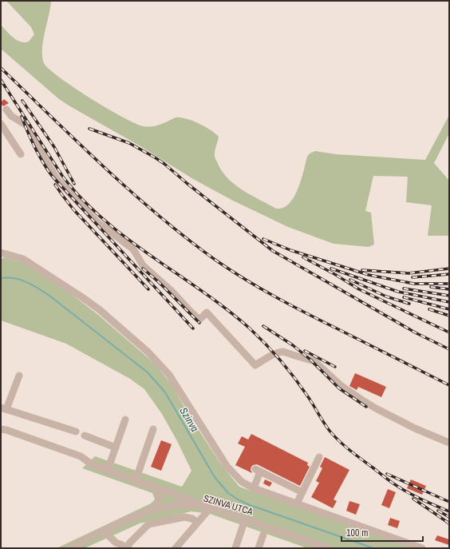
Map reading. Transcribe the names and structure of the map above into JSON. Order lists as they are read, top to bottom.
{
  "streets": {
    "street": ["SZINVA UTCA"]
  },
  "water": ["Szinva"],
  "scale_bar": "100 m"
}
